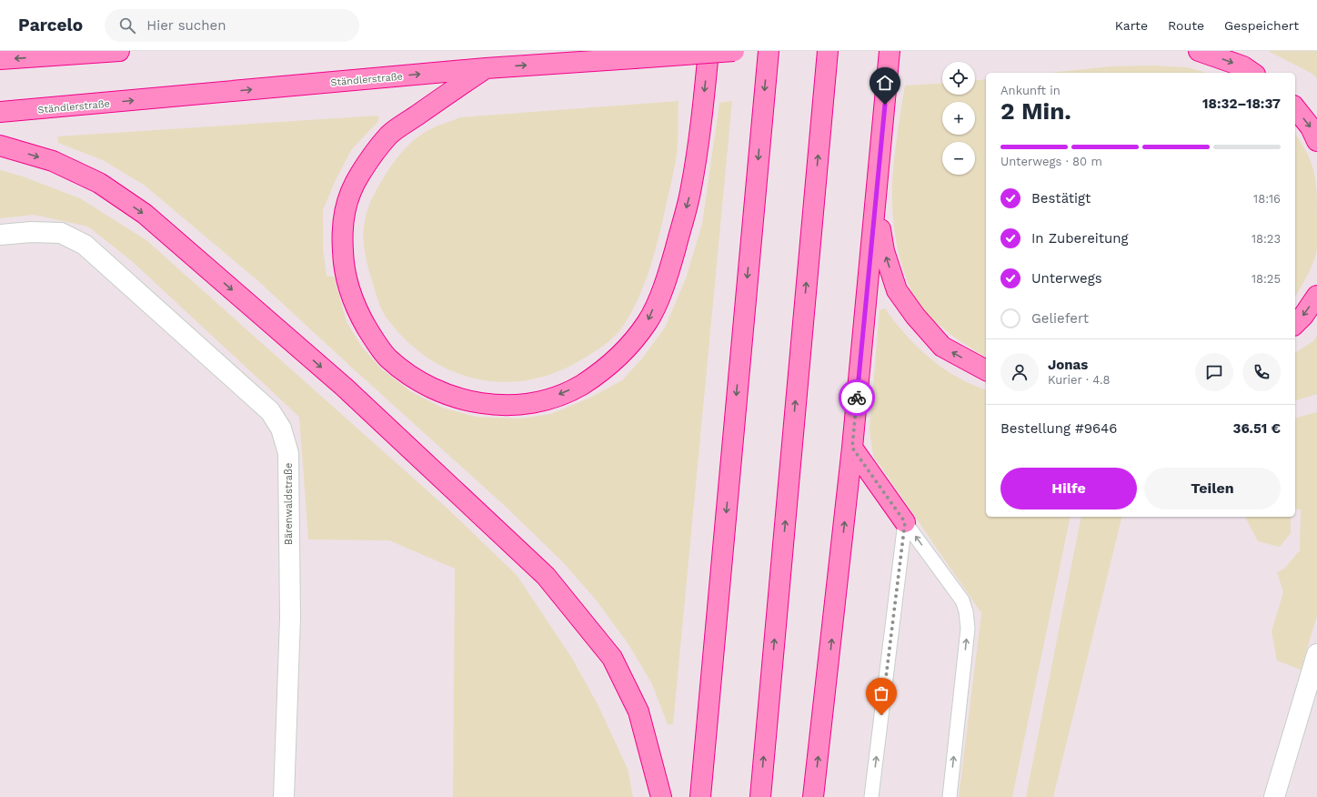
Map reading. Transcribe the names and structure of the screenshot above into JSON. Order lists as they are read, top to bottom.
{
  "streets": {
    "highway": ["Ständlerstraße"],
    "street": ["Bärenwaldstraße"]
  },
  "one_way": ["Ständlerstraße"],
  "page": {
    "header": "Parcelo",
    "search": "Hier suchen",
    "nav": ["Karte", "Route", "Gespeichert"],
    "map_buttons": ["+", "−"],
    "heading": ["2 Min.", "Ankunft in", "18:32–18:37"],
    "panel": [
      "Jonas",
      "Kurier · 4.8",
      "Bestellung #9646",
      "36.51 €"
    ],
    "bar": "Unterwegs · 80 m",
    "list": [
      ["Bestätigt", "18:16"],
      ["In Zubereitung", "18:23"],
      ["Unterwegs", "18:25"],
      "Geliefert"
    ],
    "buttons": ["Hilfe", "Teilen"]
  }
}
